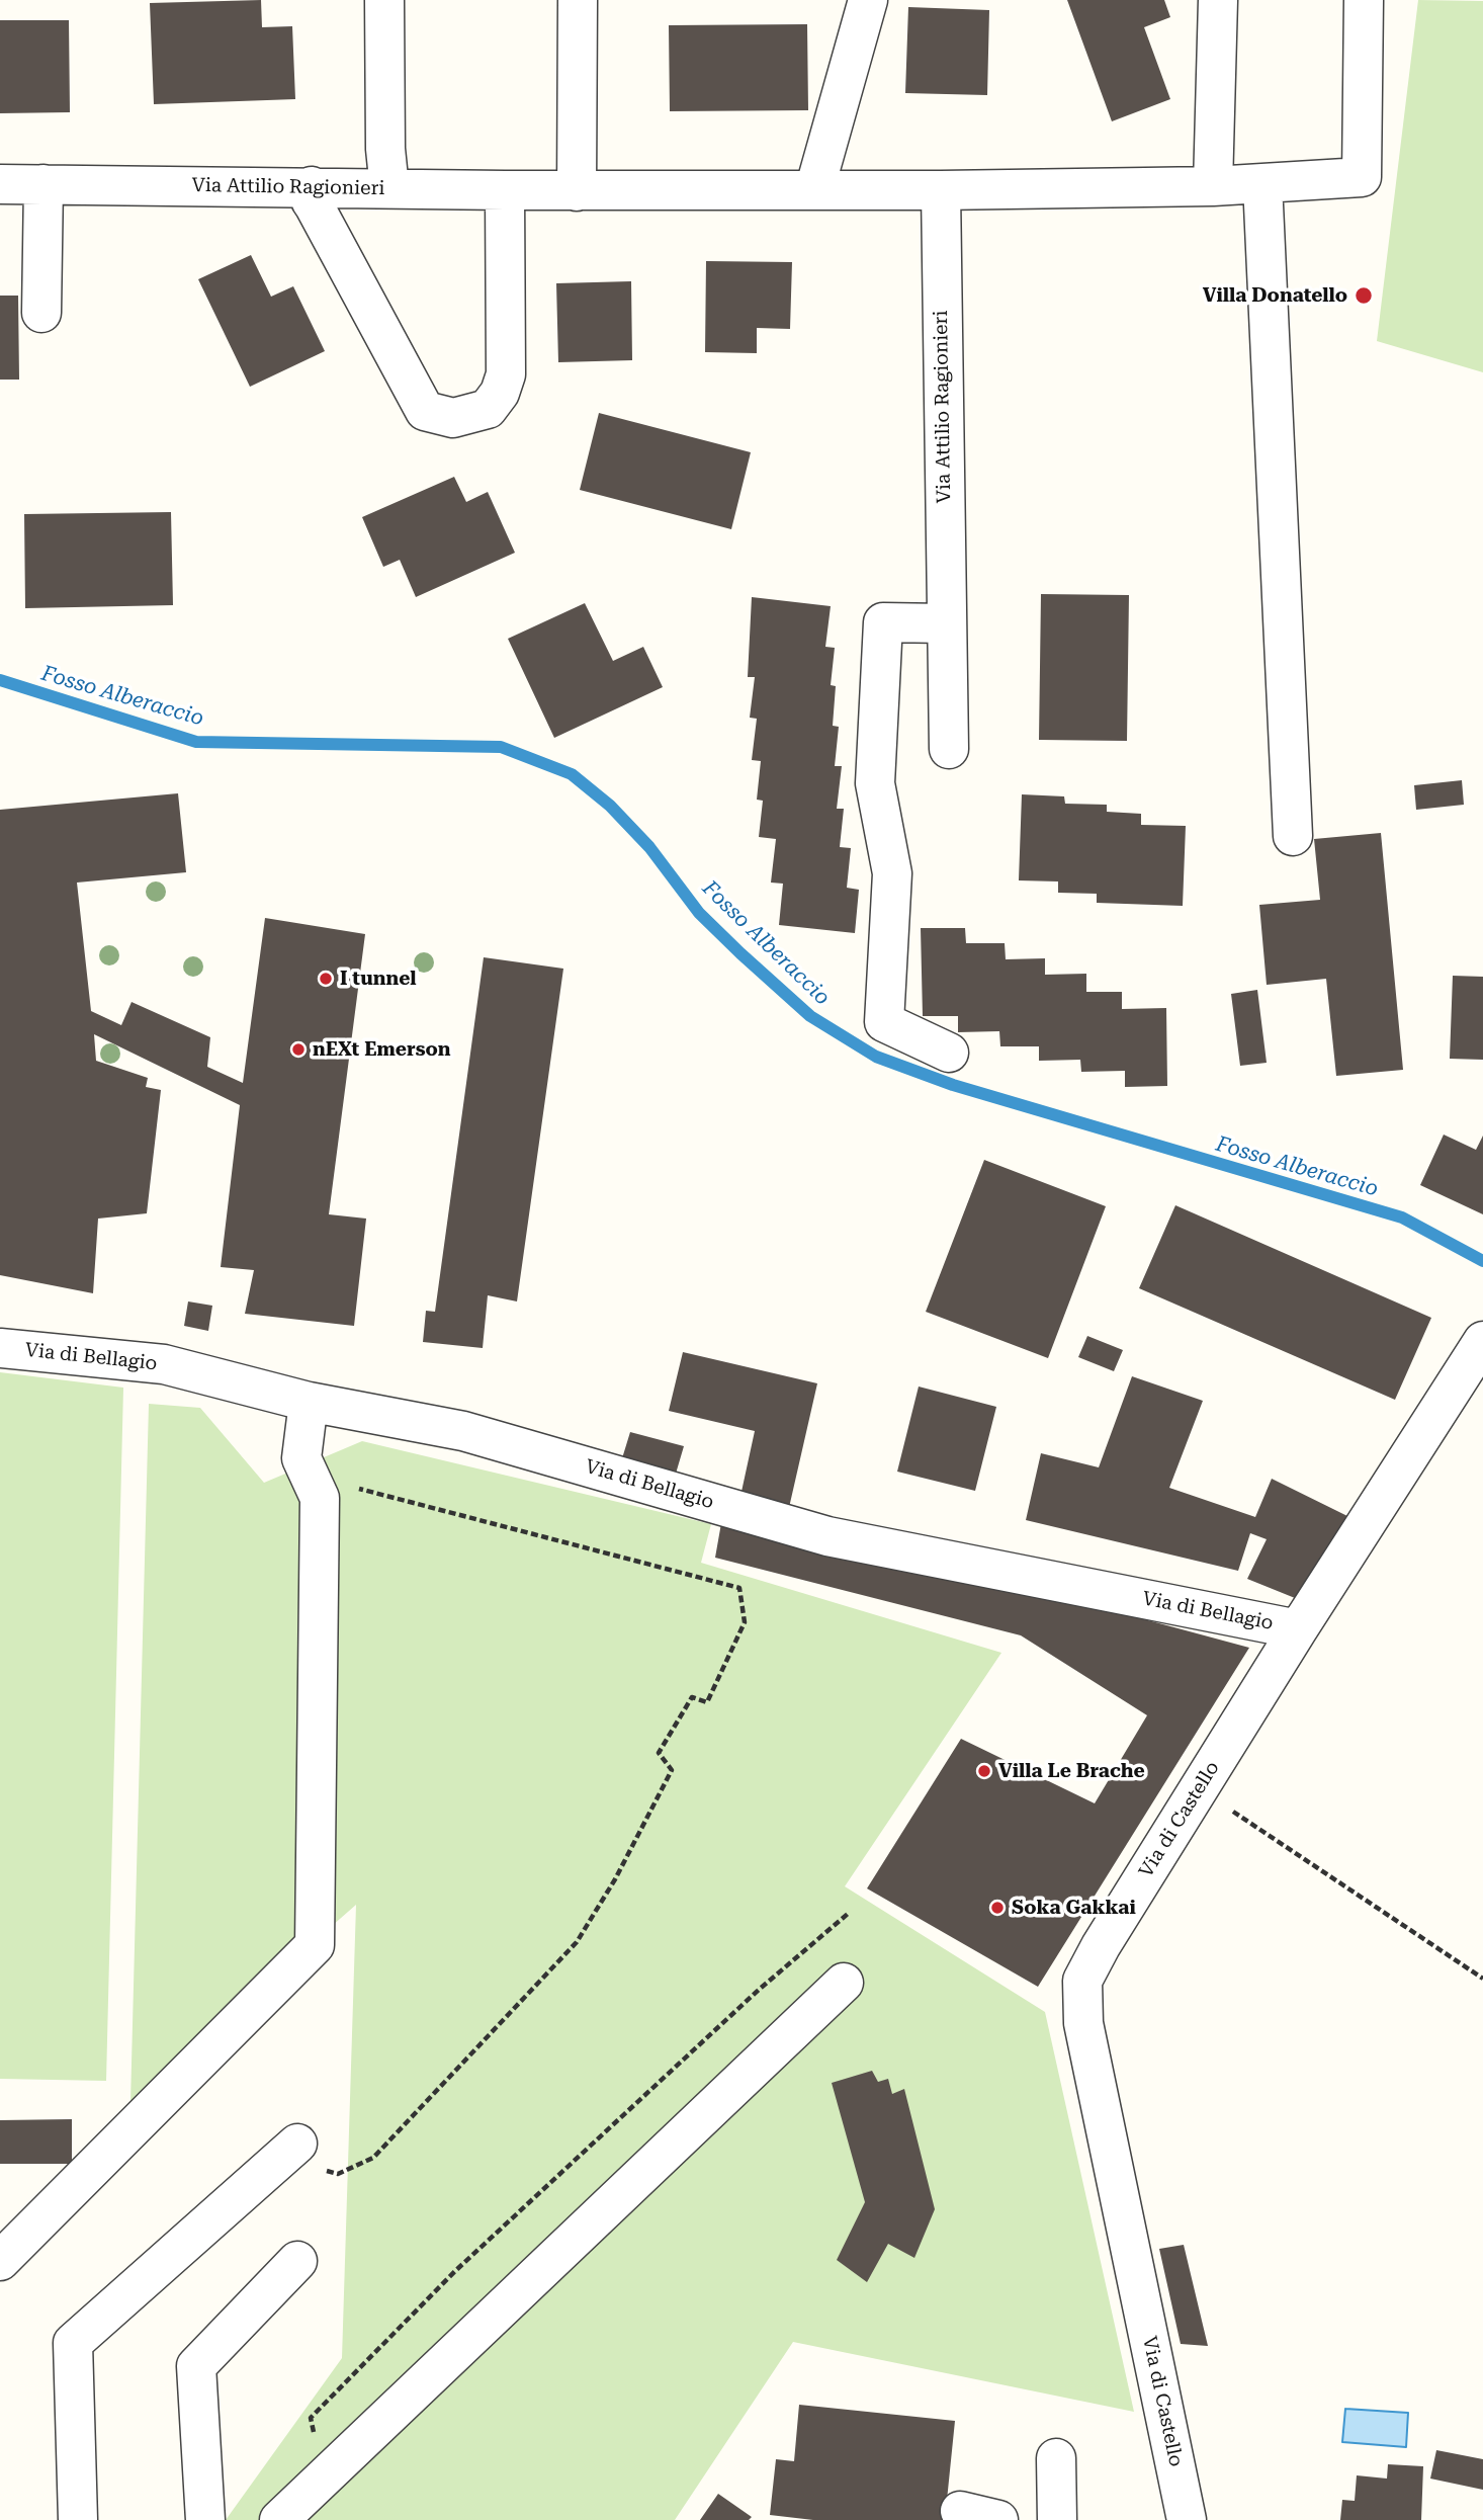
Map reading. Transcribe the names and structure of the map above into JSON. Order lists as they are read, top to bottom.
{
  "streets": {
    "street": ["Via Attilio Ragionieri", "Via di Bellagio", "Via di Castello"]
  },
  "crossings": [
    ["Via di Bellagio", "Via di Castello"]
  ],
  "water": ["Fosso Alberaccio"],
  "places": [
    "Villa Donatello",
    "I tunnel",
    "nEXt Emerson",
    "Villa Le Brache",
    "Soka Gakkai"
  ]
}
